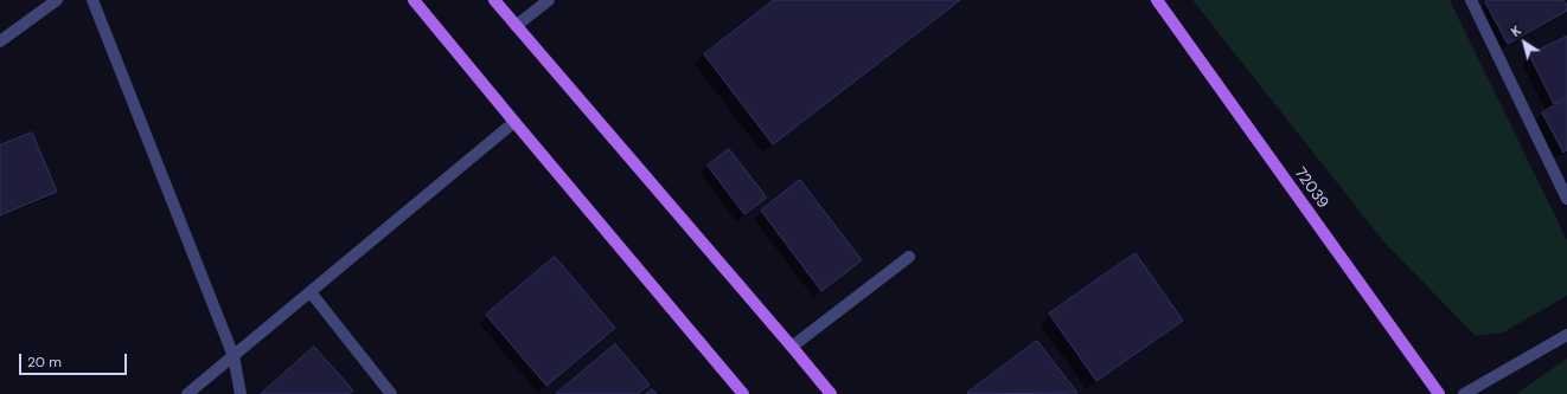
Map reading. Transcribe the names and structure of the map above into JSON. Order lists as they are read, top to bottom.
{
  "streets": {
    "main road": ["72039"]
  },
  "scale_bar": "20 m",
  "north": "top left"
}
